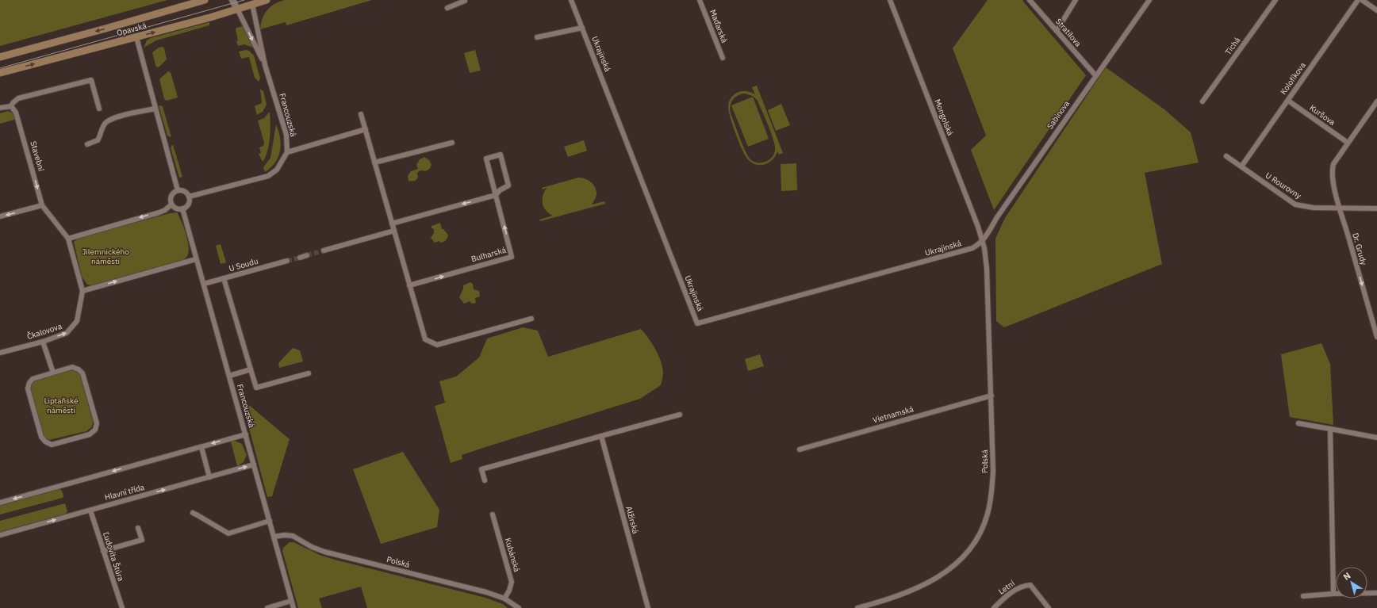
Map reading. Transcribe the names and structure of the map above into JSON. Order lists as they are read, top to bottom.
{
  "streets": {
    "main road": ["Opavská"],
    "street": [
      "Maďarská",
      "Stratilova",
      "Tichá",
      "Ukrajinská",
      "Kolofíkova",
      "Francouzská",
      "Sabinova",
      "Kuršova",
      "Mongolská",
      "Stavební",
      "U Rourovny",
      "Dr. Grudy",
      "Bulharská",
      "U Soudu",
      "Čkalovova",
      "Vietnamská",
      "Polská",
      "Hlavní třída",
      "Alžírská",
      "Kubánská",
      "Ľudovíta Štúra",
      "Letní"
    ]
  },
  "crossings": [
    ["Opavská", "Francouzská"],
    ["Stratilova", "Sabinova"],
    ["Ukrajinská", "Sabinova"],
    ["Ukrajinská", "Mongolská"],
    ["Ukrajinská", "Polská"],
    ["Kolofíkova", "Kuršova"],
    ["Kolofíkova", "U Rourovny"],
    ["Francouzská", "U Soudu"],
    ["Francouzská", "Polská"],
    ["Francouzská", "Hlavní třída"],
    ["Sabinova", "Mongolská"],
    ["Sabinova", "Polská"],
    ["Kuršova", "Dr. Grudy"],
    ["Mongolská", "Polská"],
    ["U Rourovny", "Dr. Grudy"],
    ["Vietnamská", "Polská"],
    ["Polská", "Kubánská"],
    ["Hlavní třída", "Ľudovíta Štúra"]
  ],
  "one_way": ["Stavební", "Dr. Grudy", "Čkalovova"],
  "parks": ["Jilemnického náměstí", "Liptaňské náměstí"],
  "north": "top left"
}
